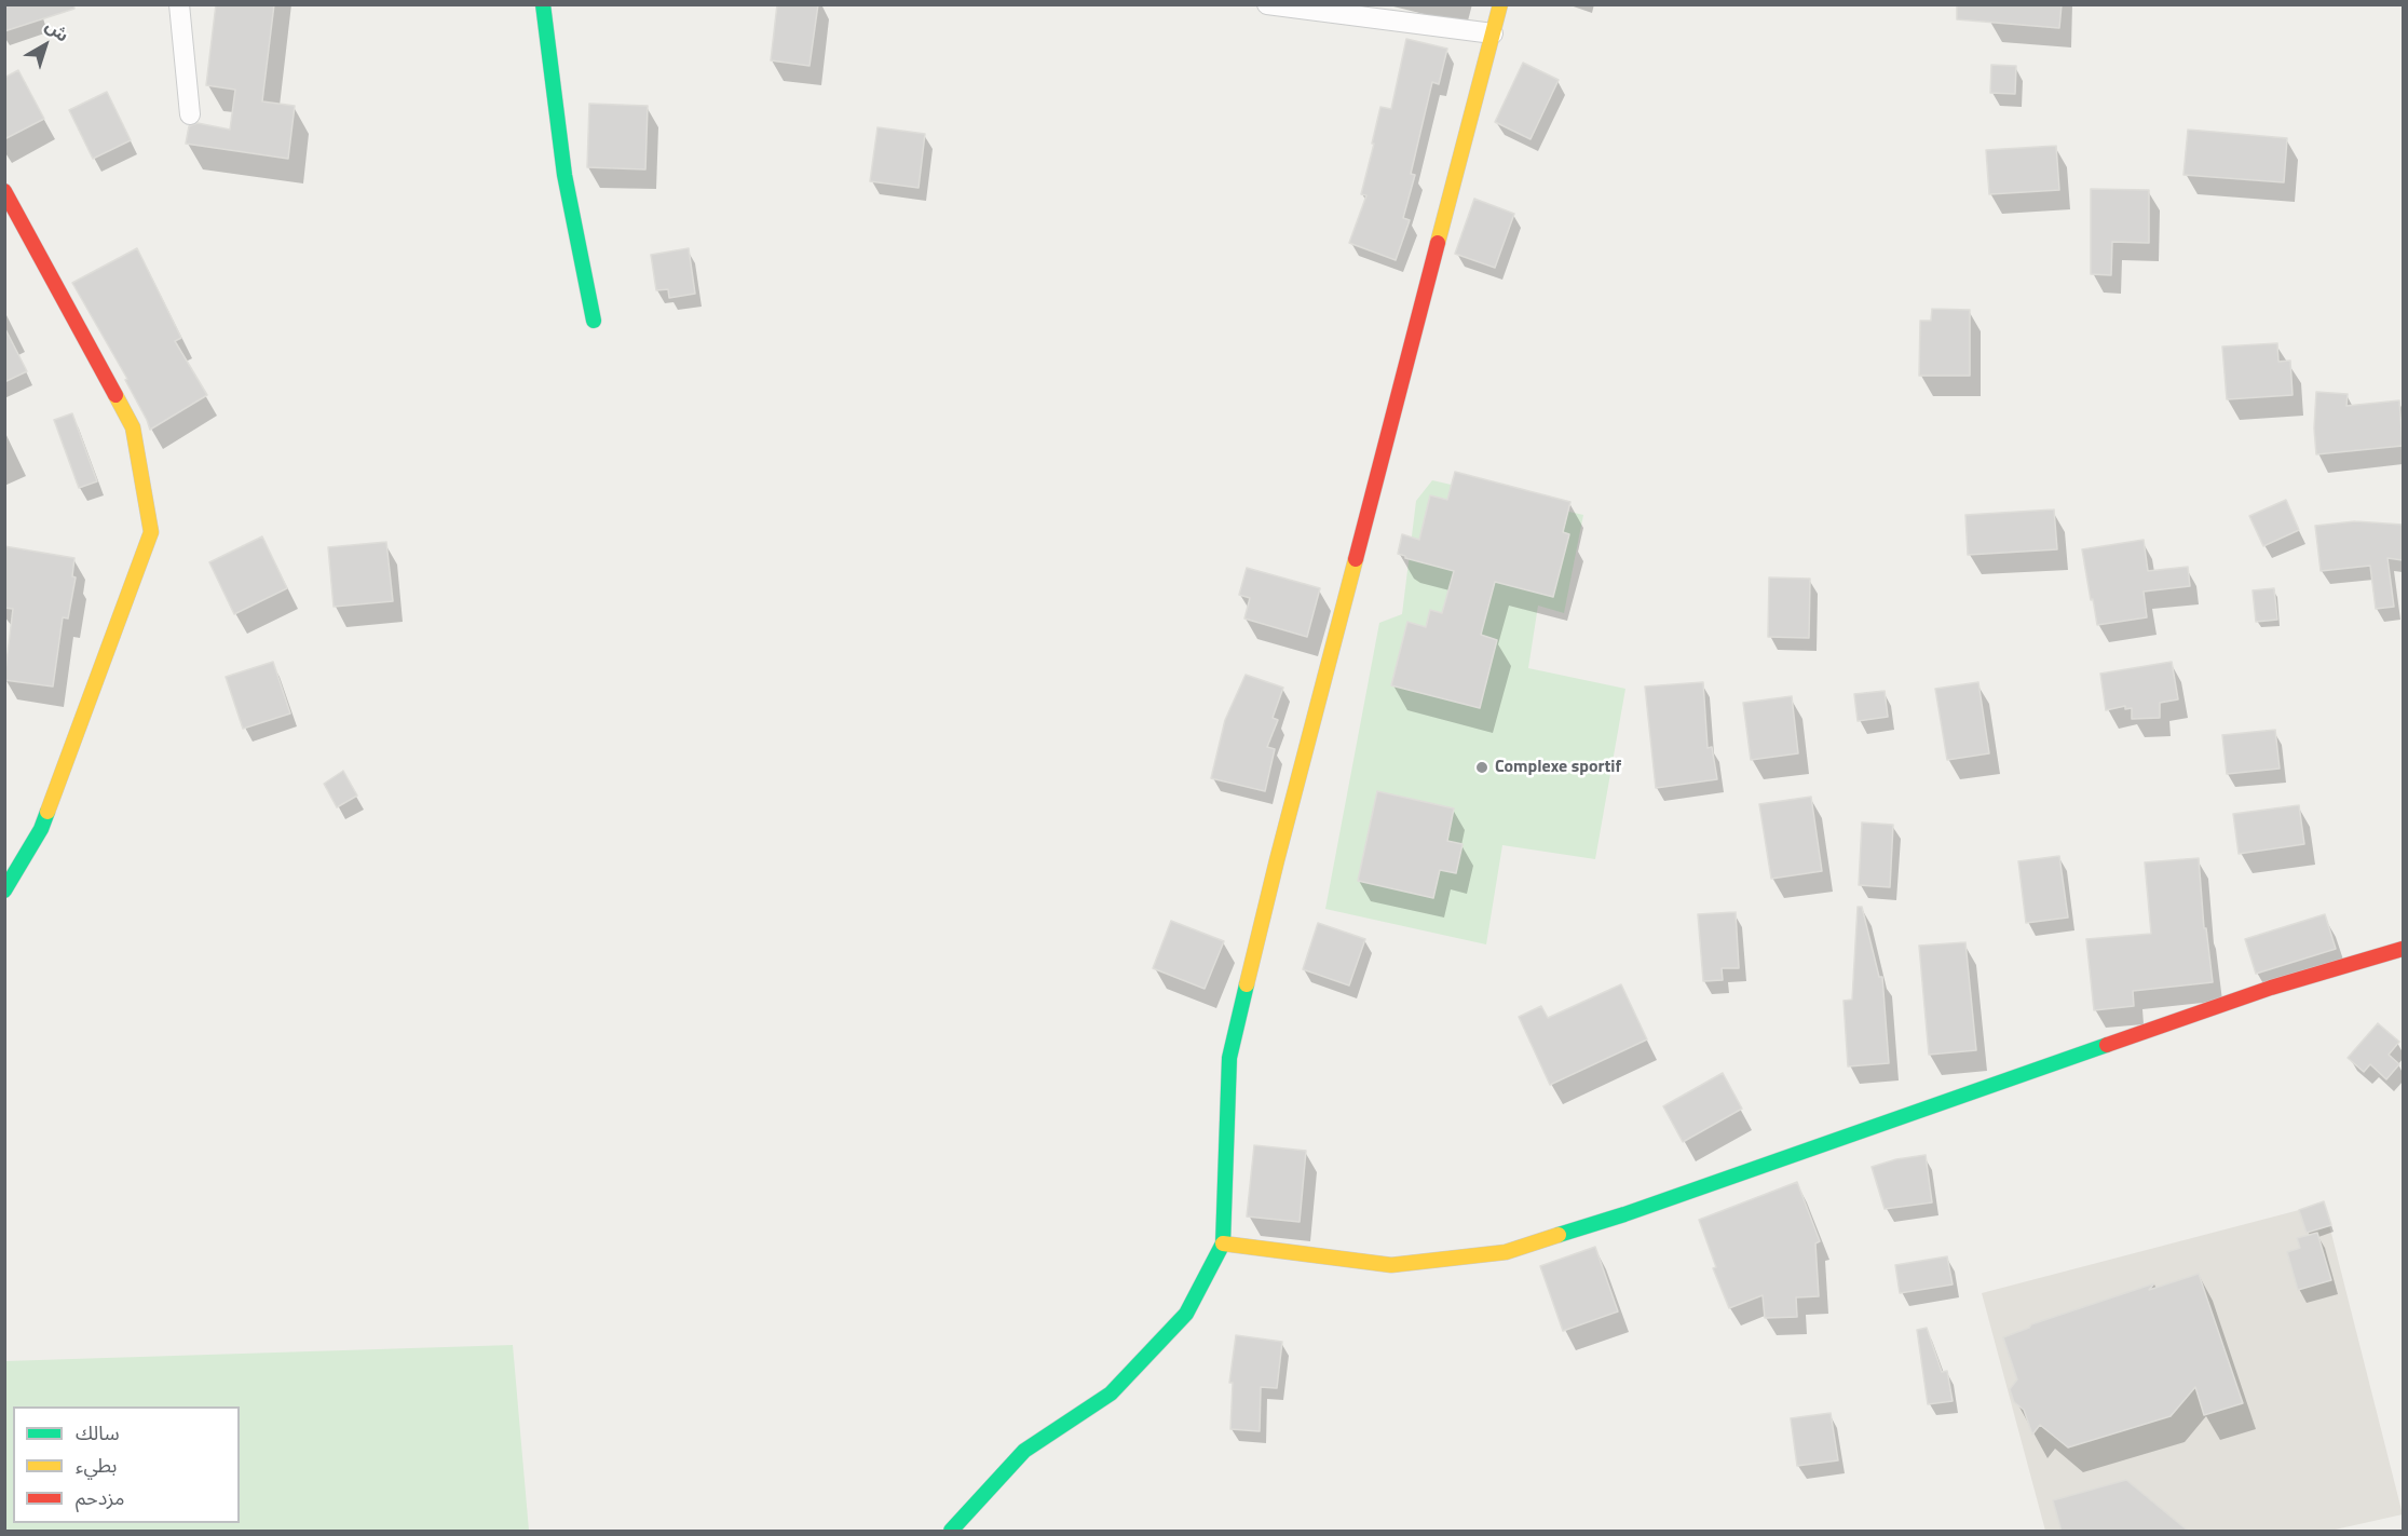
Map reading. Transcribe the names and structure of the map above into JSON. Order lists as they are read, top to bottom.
{
  "places": ["Complexe sportif"],
  "legend": ["سالك", "بطيء", "مزدحم"],
  "north": "top right"
}
